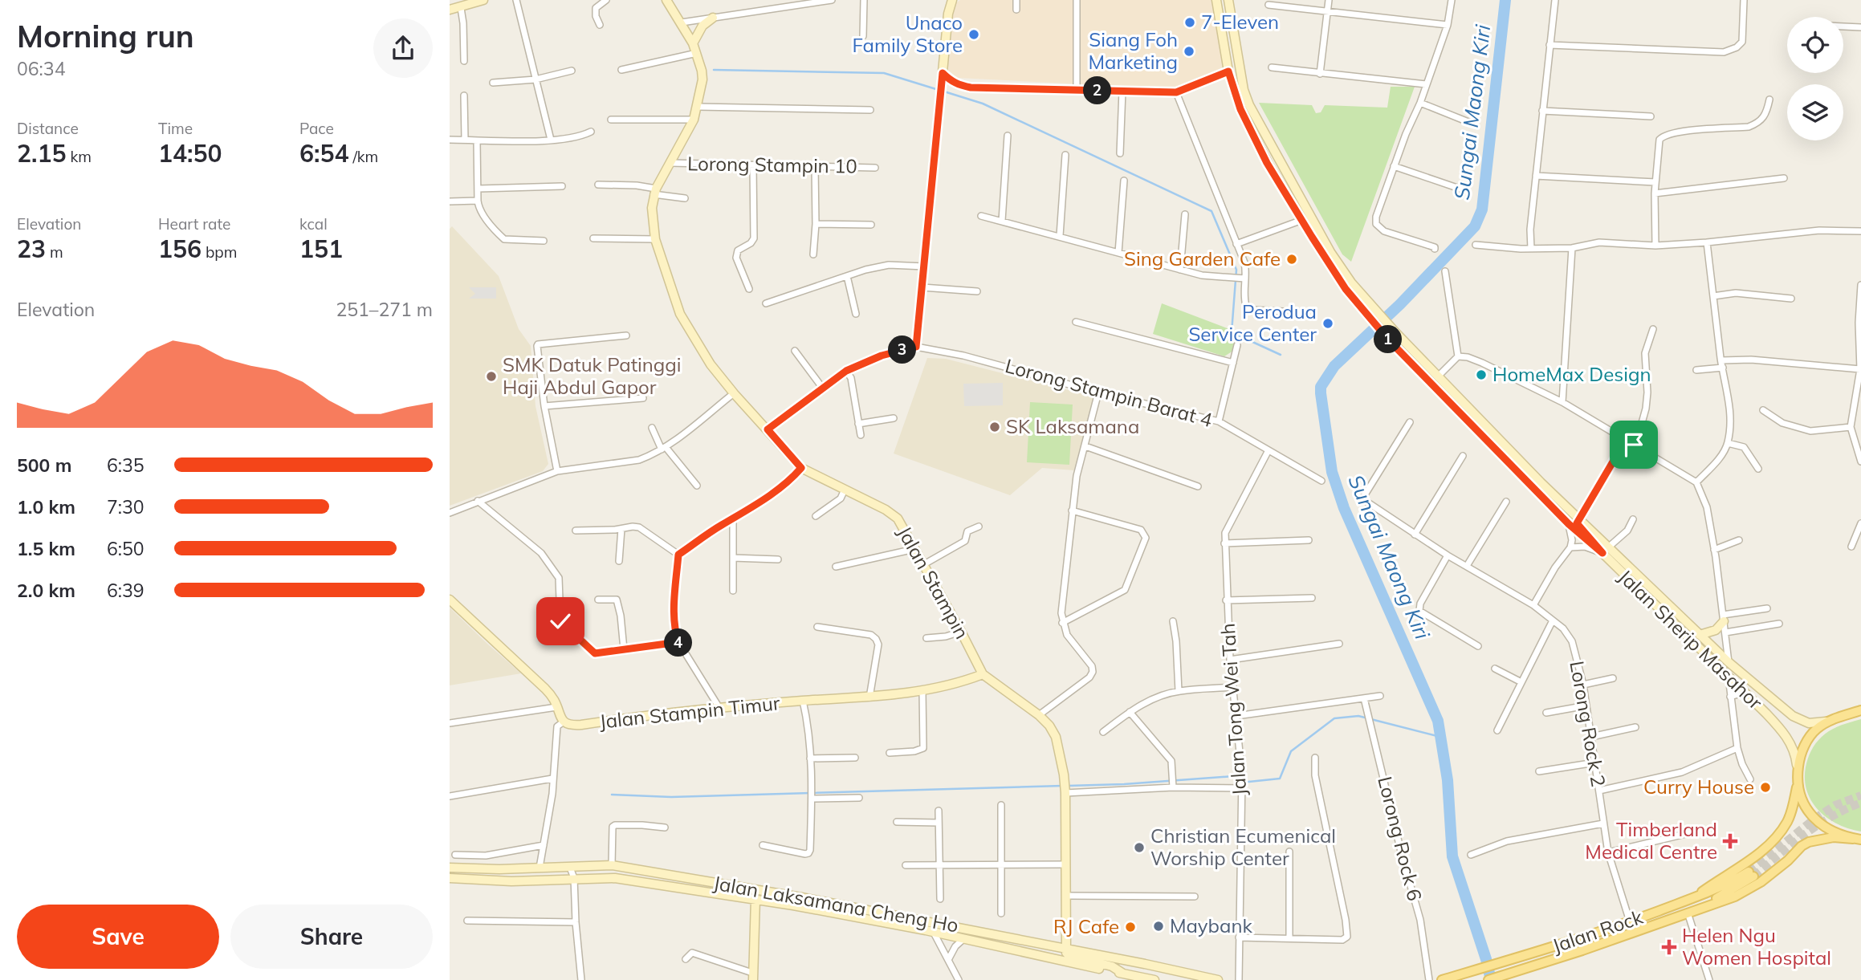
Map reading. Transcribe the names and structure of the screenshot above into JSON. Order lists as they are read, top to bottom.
{
  "streets": {
    "main road": [
      "Jalan Stampin",
      "Jalan Sherip Masahor",
      "Jalan Stampin Timur",
      "Jalan Laksamana Cheng Ho",
      "Jalan Rock"
    ],
    "street": [
      "Lorong Stampin 10",
      "Lorong Stampin Barat 4",
      "Jalan Tong Wei Tah",
      "Lorong Rock 2",
      "Lorong Rock 6"
    ]
  },
  "crossings": [
    ["Lorong Stampin 10", "Jalan Stampin"],
    ["Lorong Stampin Barat 4", "Jalan Tong Wei Tah"],
    ["Jalan Stampin", "Jalan Stampin Timur"],
    ["Jalan Stampin", "Jalan Laksamana Cheng Ho"],
    ["Lorong Rock 2", "Jalan Rock"]
  ],
  "water": ["Sungai Maong Kiri"],
  "places": {
    "other": [
      "7-Eleven",
      "Unaco Family Store",
      "Siang Foh Marketing",
      "Sing Garden Cafe",
      "Perodua Service Center",
      "HomeMax Design",
      "SMK Datuk Patinggi Haji Abdul Gapor",
      "SK Laksamana",
      "Curry House",
      "Christian Ecumenical Worship Center",
      "Maybank",
      "RJ Cafe"
    ],
    "health": ["Timberland Medical Centre", "Helen Ngu Women Hospital"]
  },
  "page": {
    "heading": ["Morning run", "06:34"],
    "pins": [
      "2",
      "1",
      "3",
      "4"
    ],
    "stats": [
      ["Distance", "2.15 km"],
      ["Time", "14:50"],
      ["Pace", "6:54 /km"],
      ["Elevation", "23 m"],
      ["Heart rate", "156 bpm"],
      ["kcal", "151"]
    ],
    "chart": ["Elevation", "251–271 m"],
    "list": [
      {
        "name": "500 m",
        "note": "6:35"
      },
      {
        "name": "1.0 km",
        "note": "7:30"
      },
      {
        "name": "1.5 km",
        "note": "6:50"
      },
      {
        "name": "2.0 km",
        "note": "6:39"
      }
    ],
    "buttons": ["Save", "Share"]
  }
}
